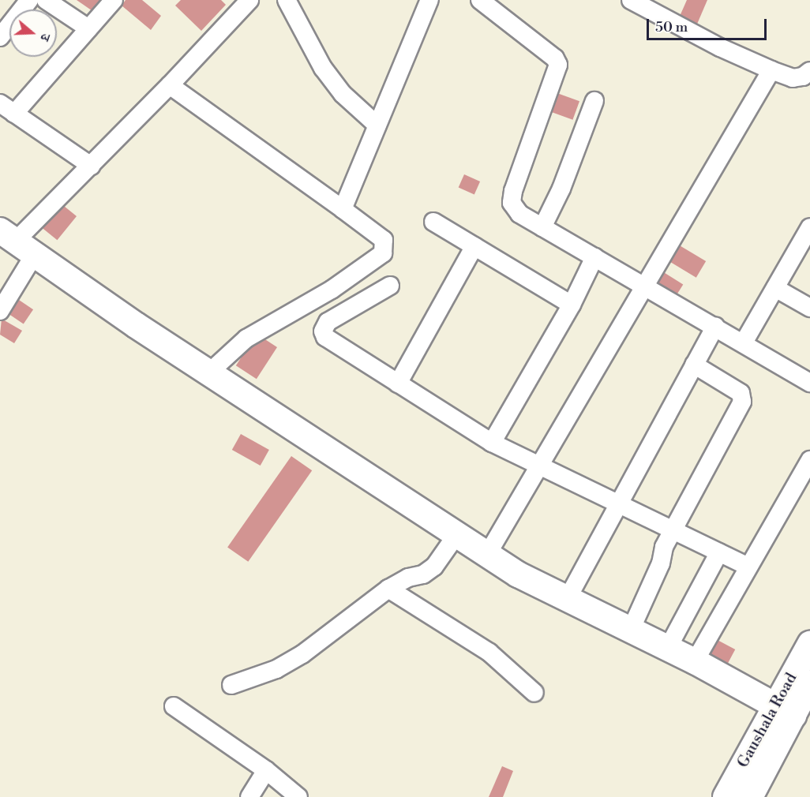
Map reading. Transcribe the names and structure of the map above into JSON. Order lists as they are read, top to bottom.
{
  "streets": {
    "street": ["Gaushala Road"]
  },
  "scale_bar": "50 m",
  "north": "right"
}
